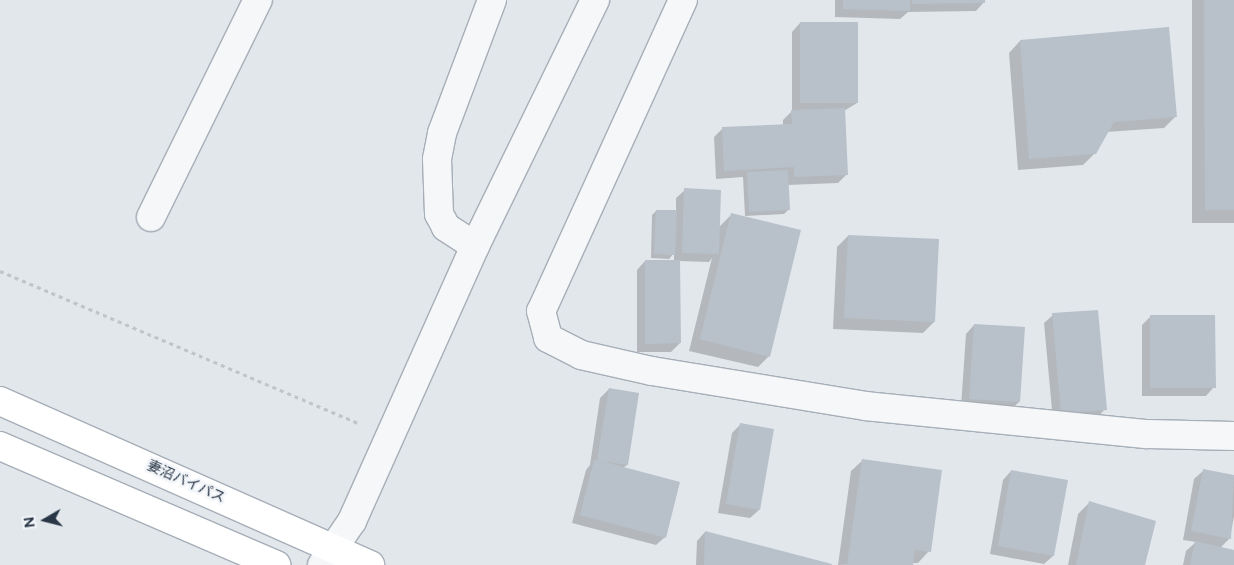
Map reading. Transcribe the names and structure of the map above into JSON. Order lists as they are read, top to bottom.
{
  "streets": {
    "highway": ["妻沼バイパス"]
  },
  "north": "left"
}
